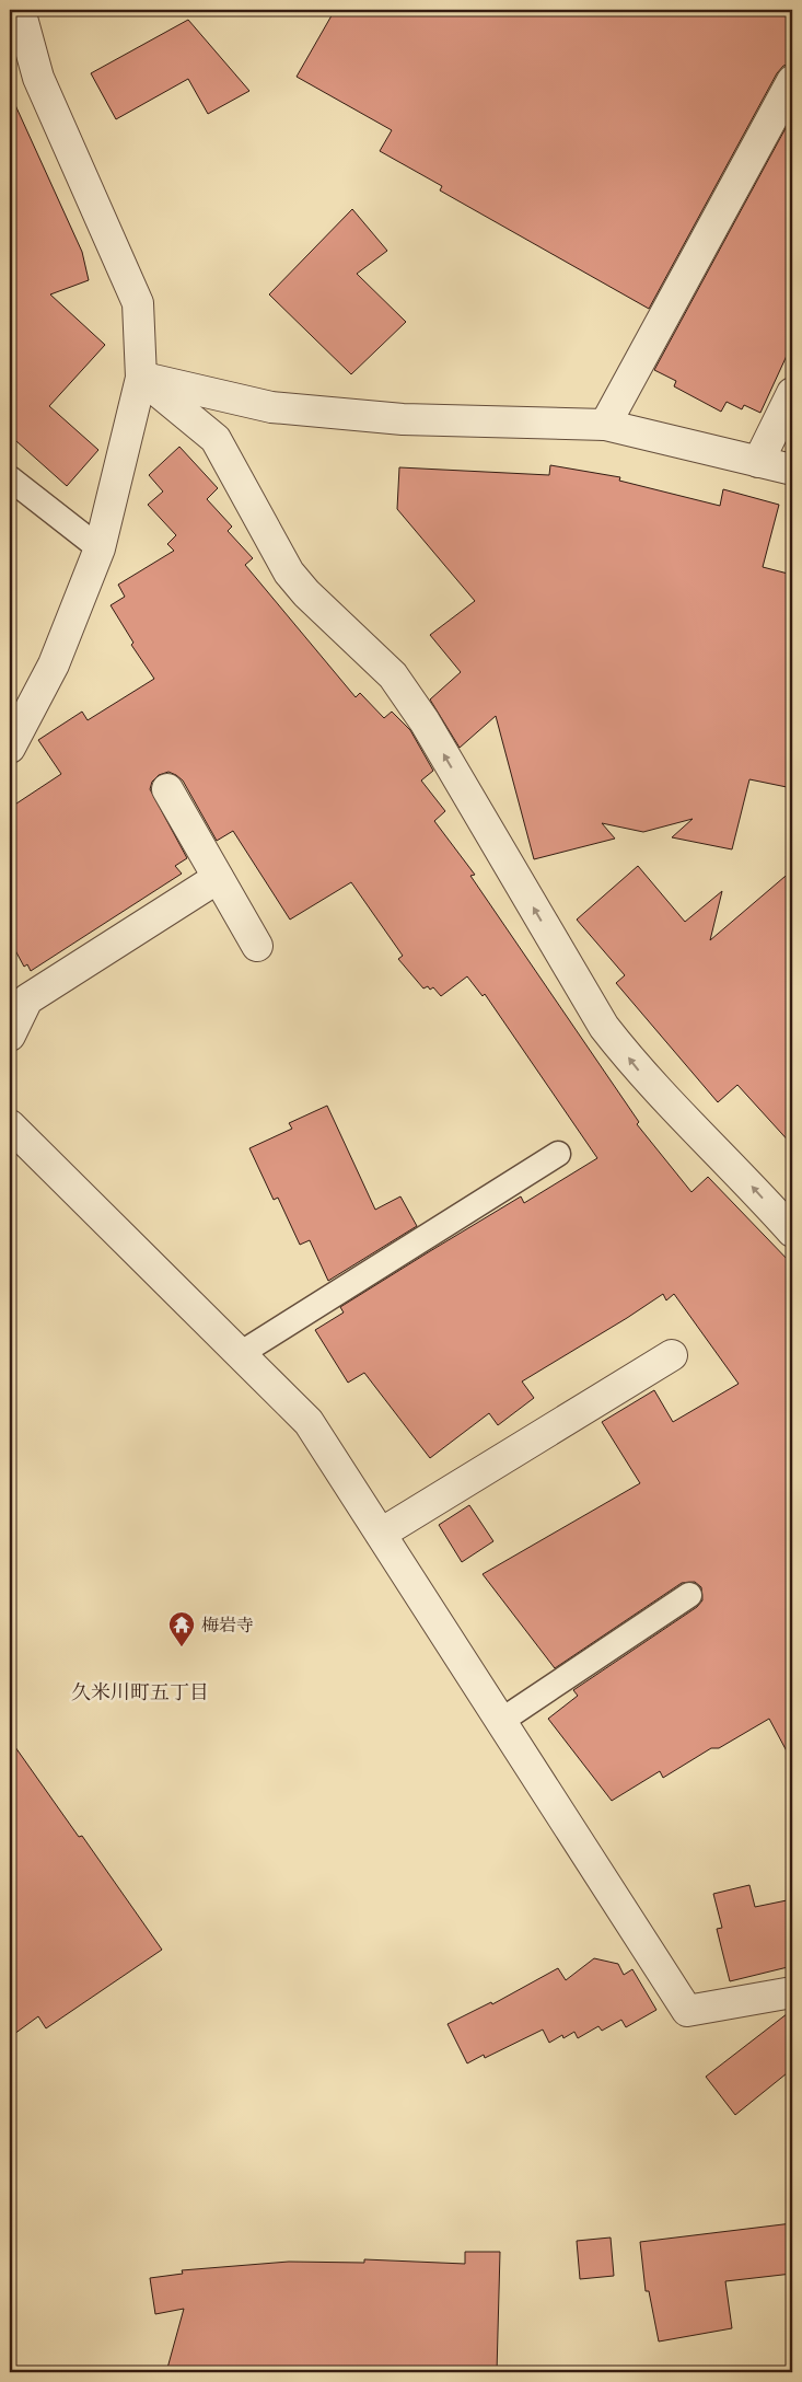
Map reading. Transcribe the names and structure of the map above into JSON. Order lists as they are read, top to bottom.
{
  "districts": ["久米川町五丁目"],
  "places": {
    "temple": ["梅岩寺"]
  }
}
